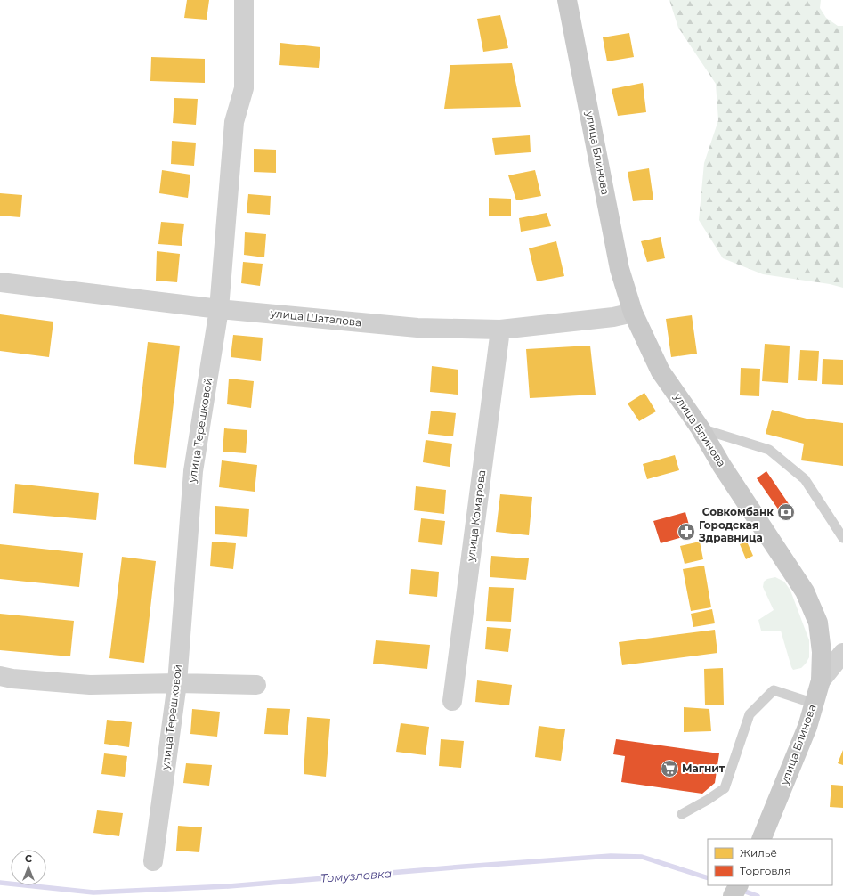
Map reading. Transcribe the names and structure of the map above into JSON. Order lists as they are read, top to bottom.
{
  "streets": {
    "main road": ["улица Блинова"],
    "street": ["улица Шаталова", "улица Терешковой", "улица Комарова"]
  },
  "crossings": [
    ["улица Блинова", "улица Шаталова"],
    ["улица Шаталова", "улица Терешковой"],
    ["улица Шаталова", "улица Комарова"]
  ],
  "water": ["Томузловка"],
  "places": {
    "bank": ["Совкомбанк"],
    "pharmacy": ["Городская Здравница"],
    "supermarket": ["Магнит"]
  },
  "legend": ["Жильё", "Торговля"],
  "north": "top"
}
